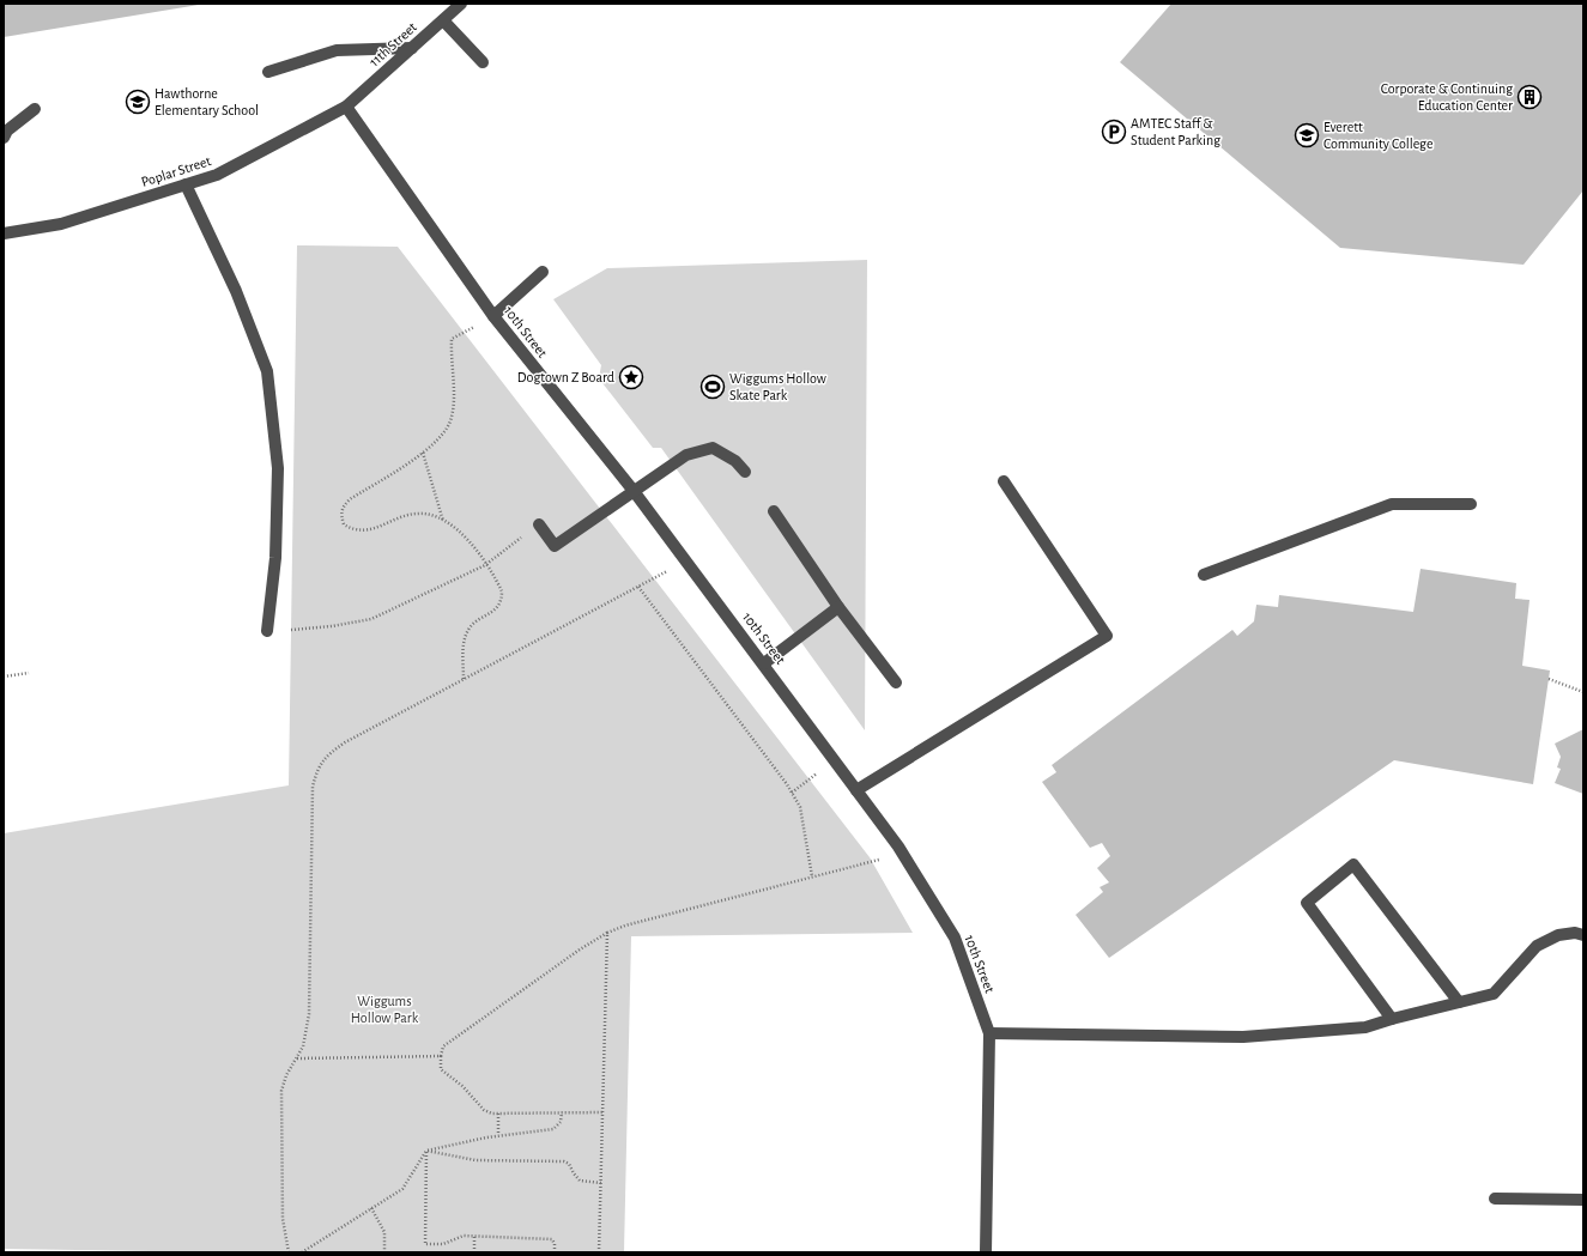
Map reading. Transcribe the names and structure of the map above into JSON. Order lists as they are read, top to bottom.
{
  "streets": {
    "street": ["11th Street", "Poplar Street", "10th Street"]
  },
  "crossings": [
    ["11th Street", "Poplar Street"],
    ["11th Street", "10th Street"],
    ["Poplar Street", "10th Street"]
  ],
  "parks": ["Wiggums Hollow Park"],
  "places": {
    "building": ["Corporate & Continuing Education Center"],
    "school or university": ["Hawthorne Elementary School", "Everett Community College"],
    "parking": ["AMTEC Staff & Student Parking"],
    "place": ["Dogtown Z Board"],
    "sports": ["Wiggums Hollow Skate Park"]
  }
}
